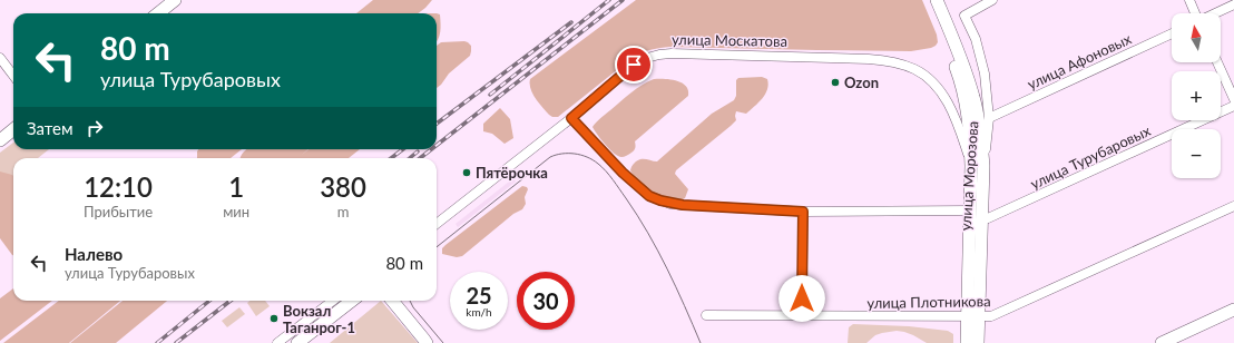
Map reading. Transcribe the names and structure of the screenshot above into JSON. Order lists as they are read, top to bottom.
{
  "streets": {
    "main road": ["улица Морозова"],
    "street": [
      "улица Москатова",
      "улица Афоновых",
      "улица Турубаровых",
      "улица Плотникова"
    ]
  },
  "crossings": [
    ["улица Москатова", "улица Морозова"],
    ["улица Афоновых", "улица Морозова"],
    ["улица Турубаровых", "улица Морозова"],
    ["улица Морозова", "улица Плотникова"]
  ],
  "places": ["Ozon", "Пятёрочка", "Вокзал Таганрог-1"],
  "north": "top",
  "page": {
    "map_buttons": ["+", "−"],
    "turn": ["80 m", "улица Турубаровых"],
    "then": "Затем",
    "eta": [
      "12:10",
      "Прибытие",
      "1",
      "мин",
      "380",
      "m"
    ],
    "list": [
      {
        "name": "Налево",
        "note": "улица Турубаровых",
        "value": "80 m"
      }
    ],
    "speed": "25 km/h",
    "limit": "30"
  }
}
